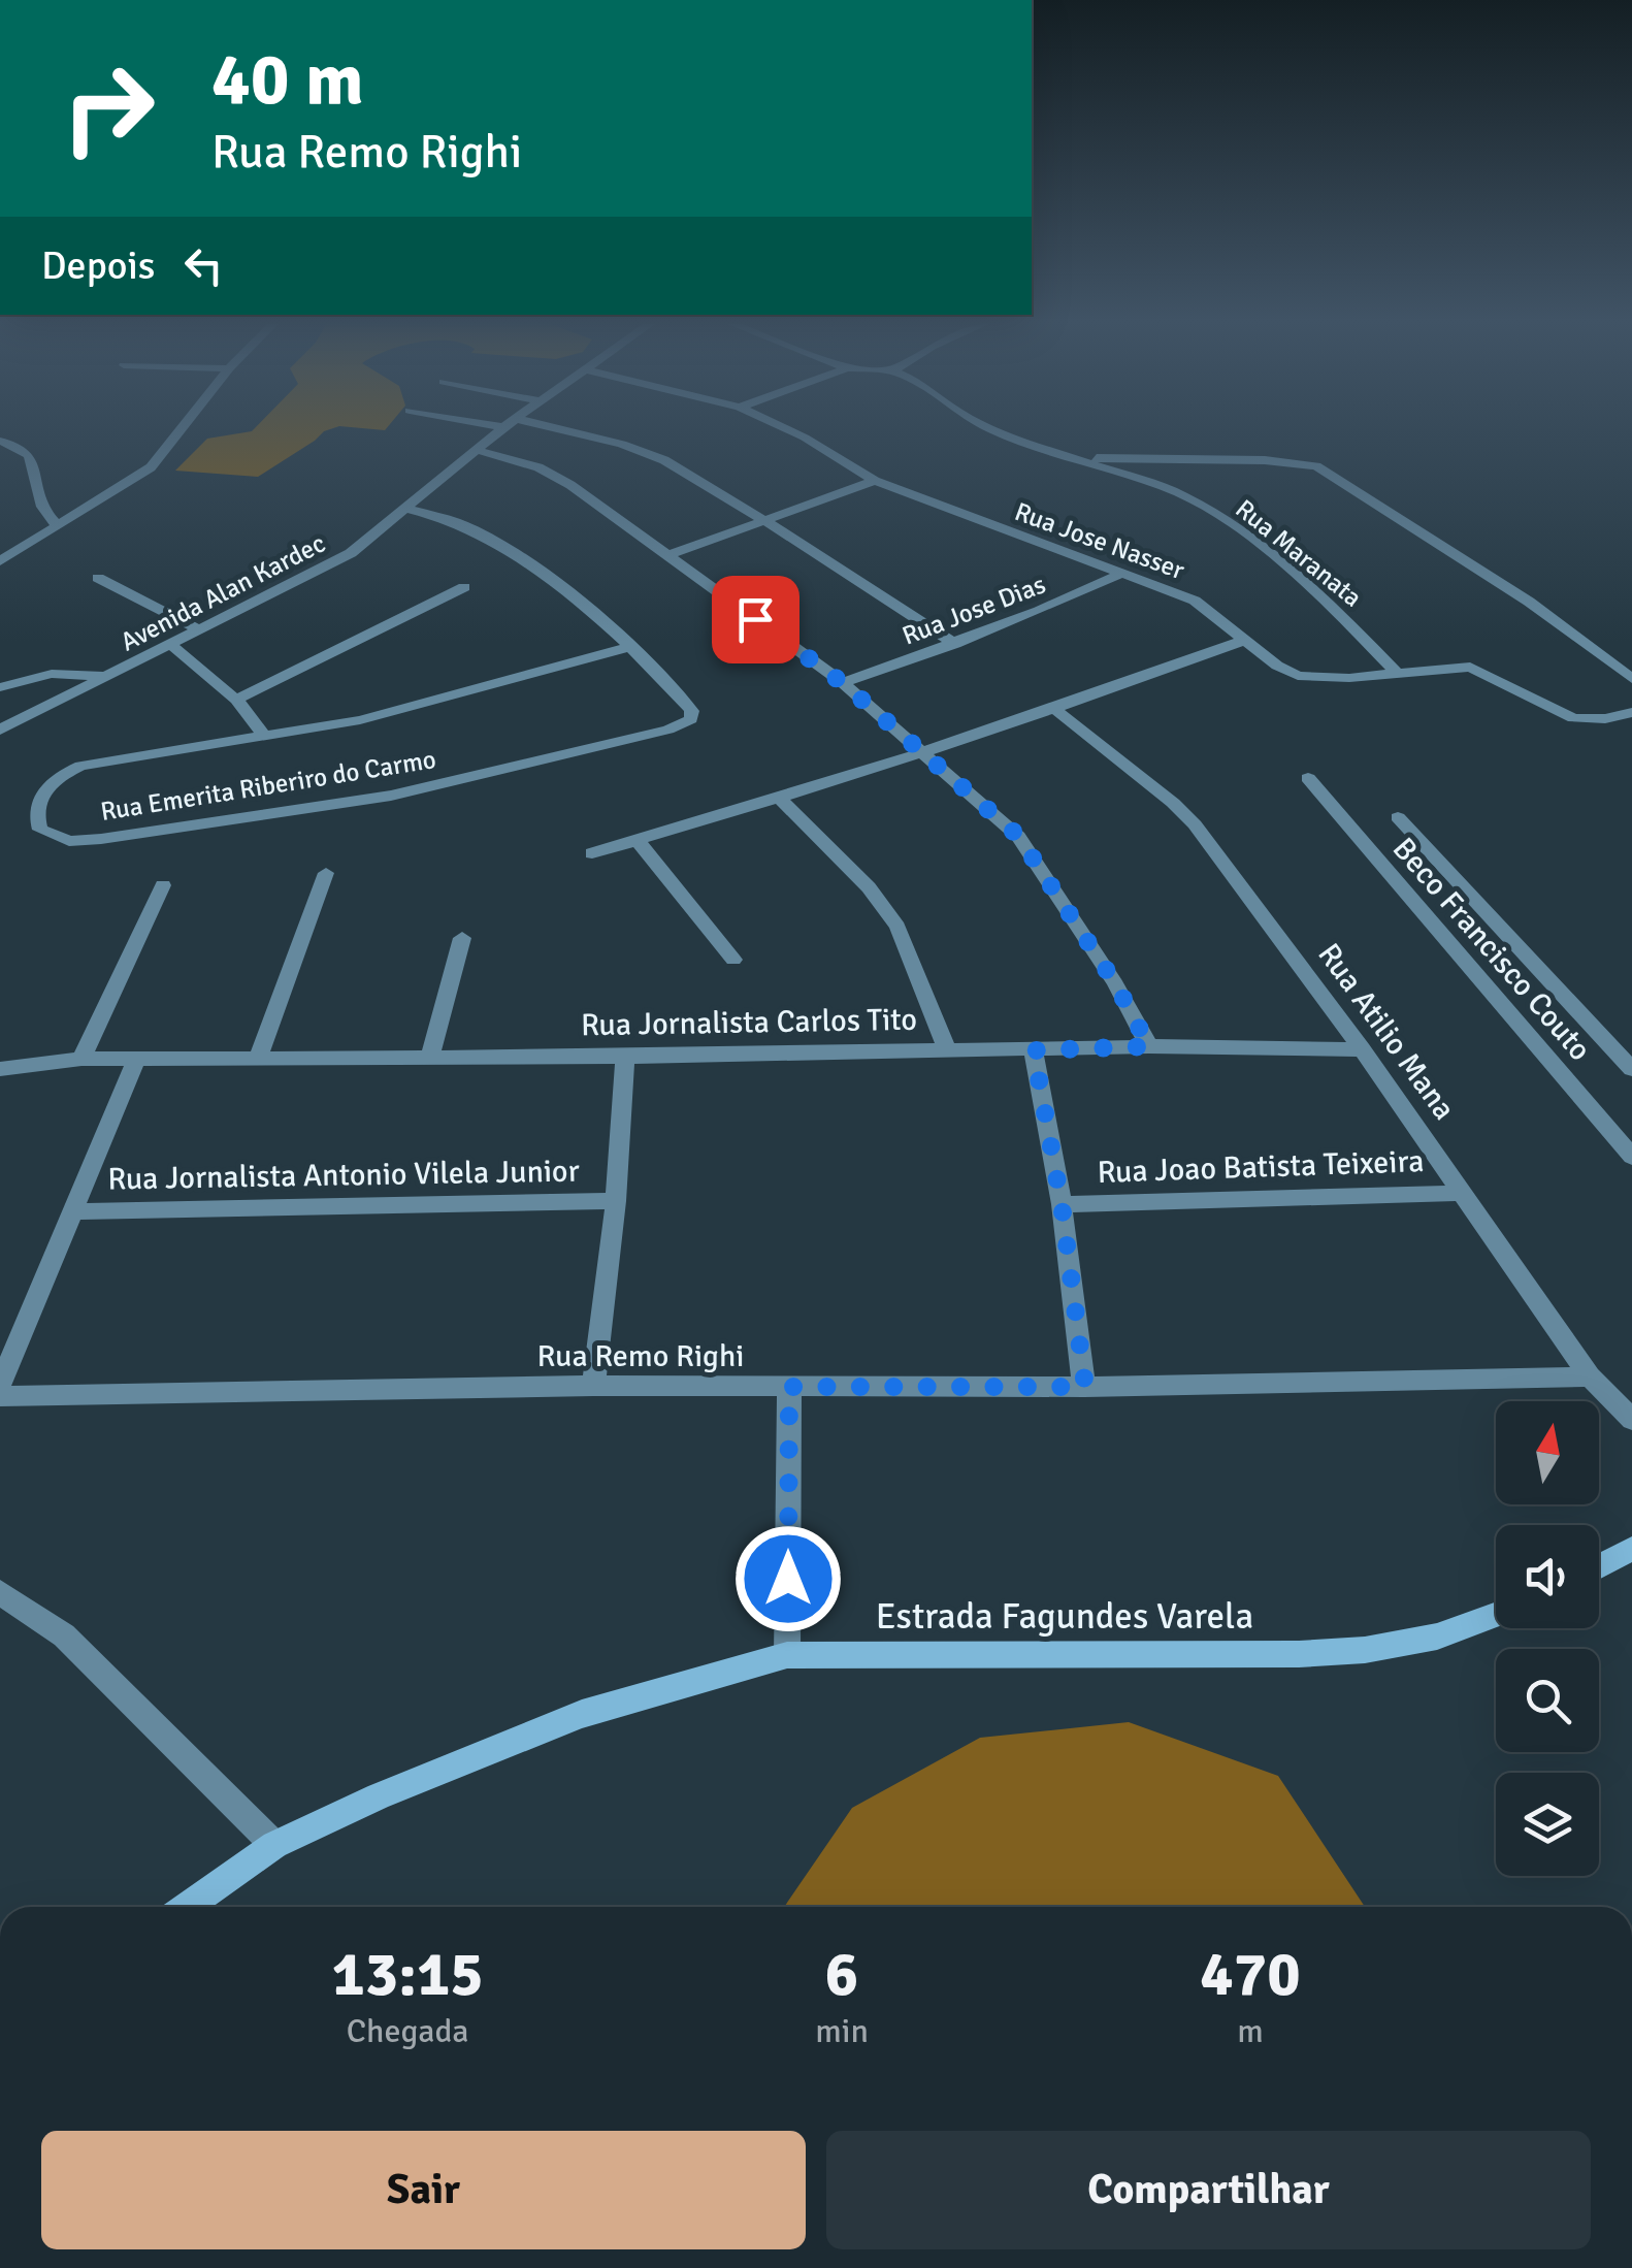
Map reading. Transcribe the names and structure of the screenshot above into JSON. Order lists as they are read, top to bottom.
{
  "streets": {
    "street": [
      "Rua Jose Nasser",
      "Rua Maranata",
      "Avenida Alan Kardec",
      "Rua Jose Dias",
      "Rua Emerita Riberiro do Carmo",
      "Beco Francisco Couto",
      "Rua Jornalista Carlos Tito",
      "Rua Atilio Mana",
      "Rua Joao Batista Teixeira",
      "Rua Jornalista Antonio Vilela Junior",
      "Rua Remo Righi",
      "Estrada Fagundes Varela"
    ]
  },
  "crossings": [
    ["Rua Jose Nasser", "Rua Maranata"],
    ["Rua Jose Nasser", "Rua Jose Dias"],
    ["Rua Jornalista Carlos Tito", "Rua Atilio Mana"],
    ["Rua Atilio Mana", "Rua Joao Batista Teixeira"],
    ["Rua Atilio Mana", "Rua Remo Righi"]
  ],
  "north": "top",
  "page": {
    "turn": ["40 m", "Rua Remo Righi"],
    "then": "Depois",
    "eta": [
      "13:15",
      "Chegada",
      "6",
      "min",
      "470",
      "m"
    ],
    "buttons": ["Sair", "Compartilhar"]
  }
}
